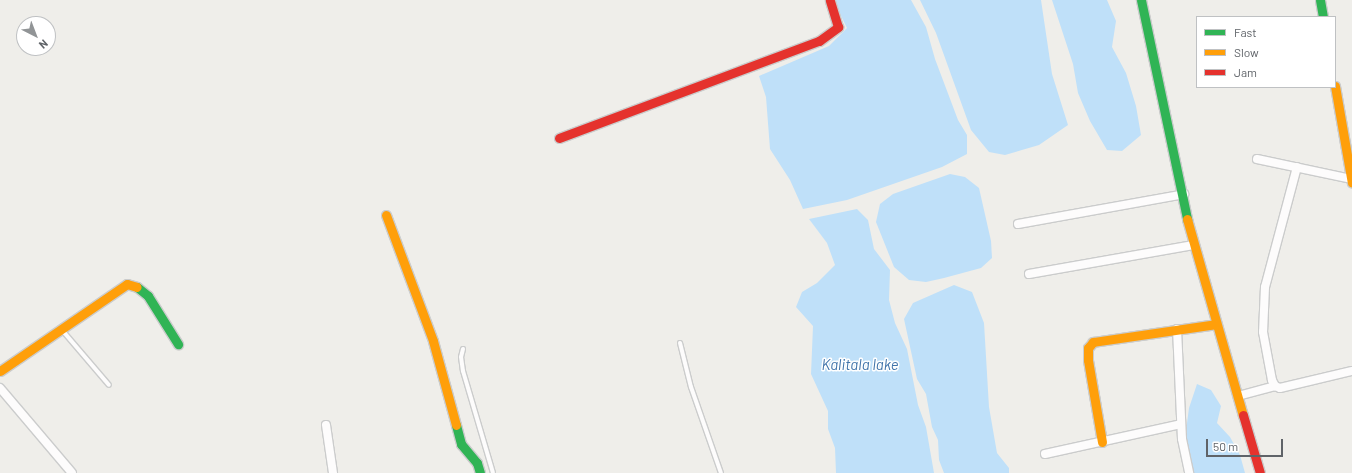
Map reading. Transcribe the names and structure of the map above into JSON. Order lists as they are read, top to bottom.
{
  "water": ["Kalitala lake"],
  "legend": ["Fast", "Slow", "Jam"],
  "scale_bar": "50 m",
  "north": "bottom right"
}
